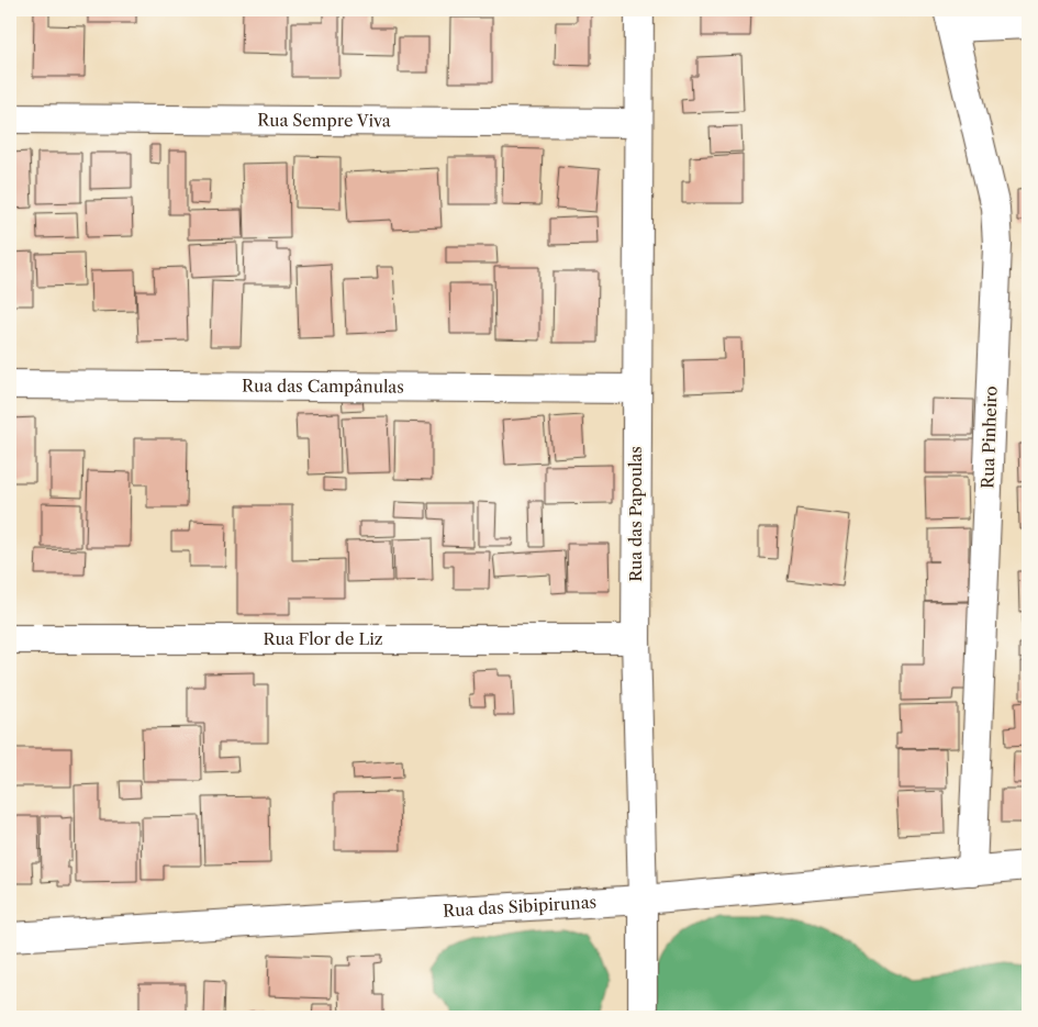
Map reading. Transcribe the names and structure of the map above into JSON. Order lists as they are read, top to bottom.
{
  "streets": {
    "street": [
      "Rua Sempre Viva",
      "Rua das Campânulas",
      "Rua Pinheiro",
      "Rua das Papoulas",
      "Rua Flor de Liz",
      "Rua das Sibipirunas"
    ]
  },
  "crossings": [
    ["Rua Sempre Viva", "Rua das Papoulas"],
    ["Rua das Campânulas", "Rua das Papoulas"],
    ["Rua Pinheiro", "Rua das Sibipirunas"],
    ["Rua das Papoulas", "Rua Flor de Liz"],
    ["Rua das Papoulas", "Rua das Sibipirunas"]
  ]
}
